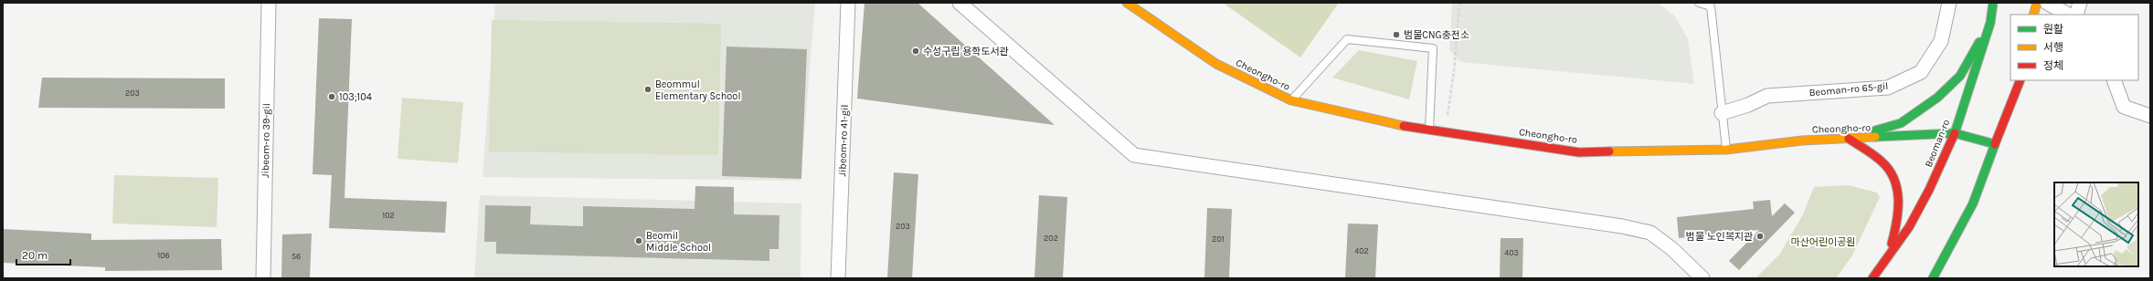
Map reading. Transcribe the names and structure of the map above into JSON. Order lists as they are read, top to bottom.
{
  "streets": {
    "main road": ["Cheongho-ro", "Beoman-ro"],
    "street": ["Beoman-ro 65-gil", "Jibeom-ro 39-gil", "Jibeom-ro 41-gil"]
  },
  "crossings": [
    ["Cheongho-ro", "Beoman-ro"]
  ],
  "parks": ["마산어린이공원"],
  "places": [
    "범물CNG충전소",
    "수성구립 용학도서관",
    "Beommul Elementary School",
    "103;104",
    "범물 노인복지관",
    "Beomil Middle School"
  ],
  "house_numbers": [
    "203",
    "102",
    "203",
    "202",
    "201",
    "402",
    "403",
    "106",
    "56"
  ],
  "legend": ["원활", "서행", "정체"],
  "scale_bar": "20 m"
}
